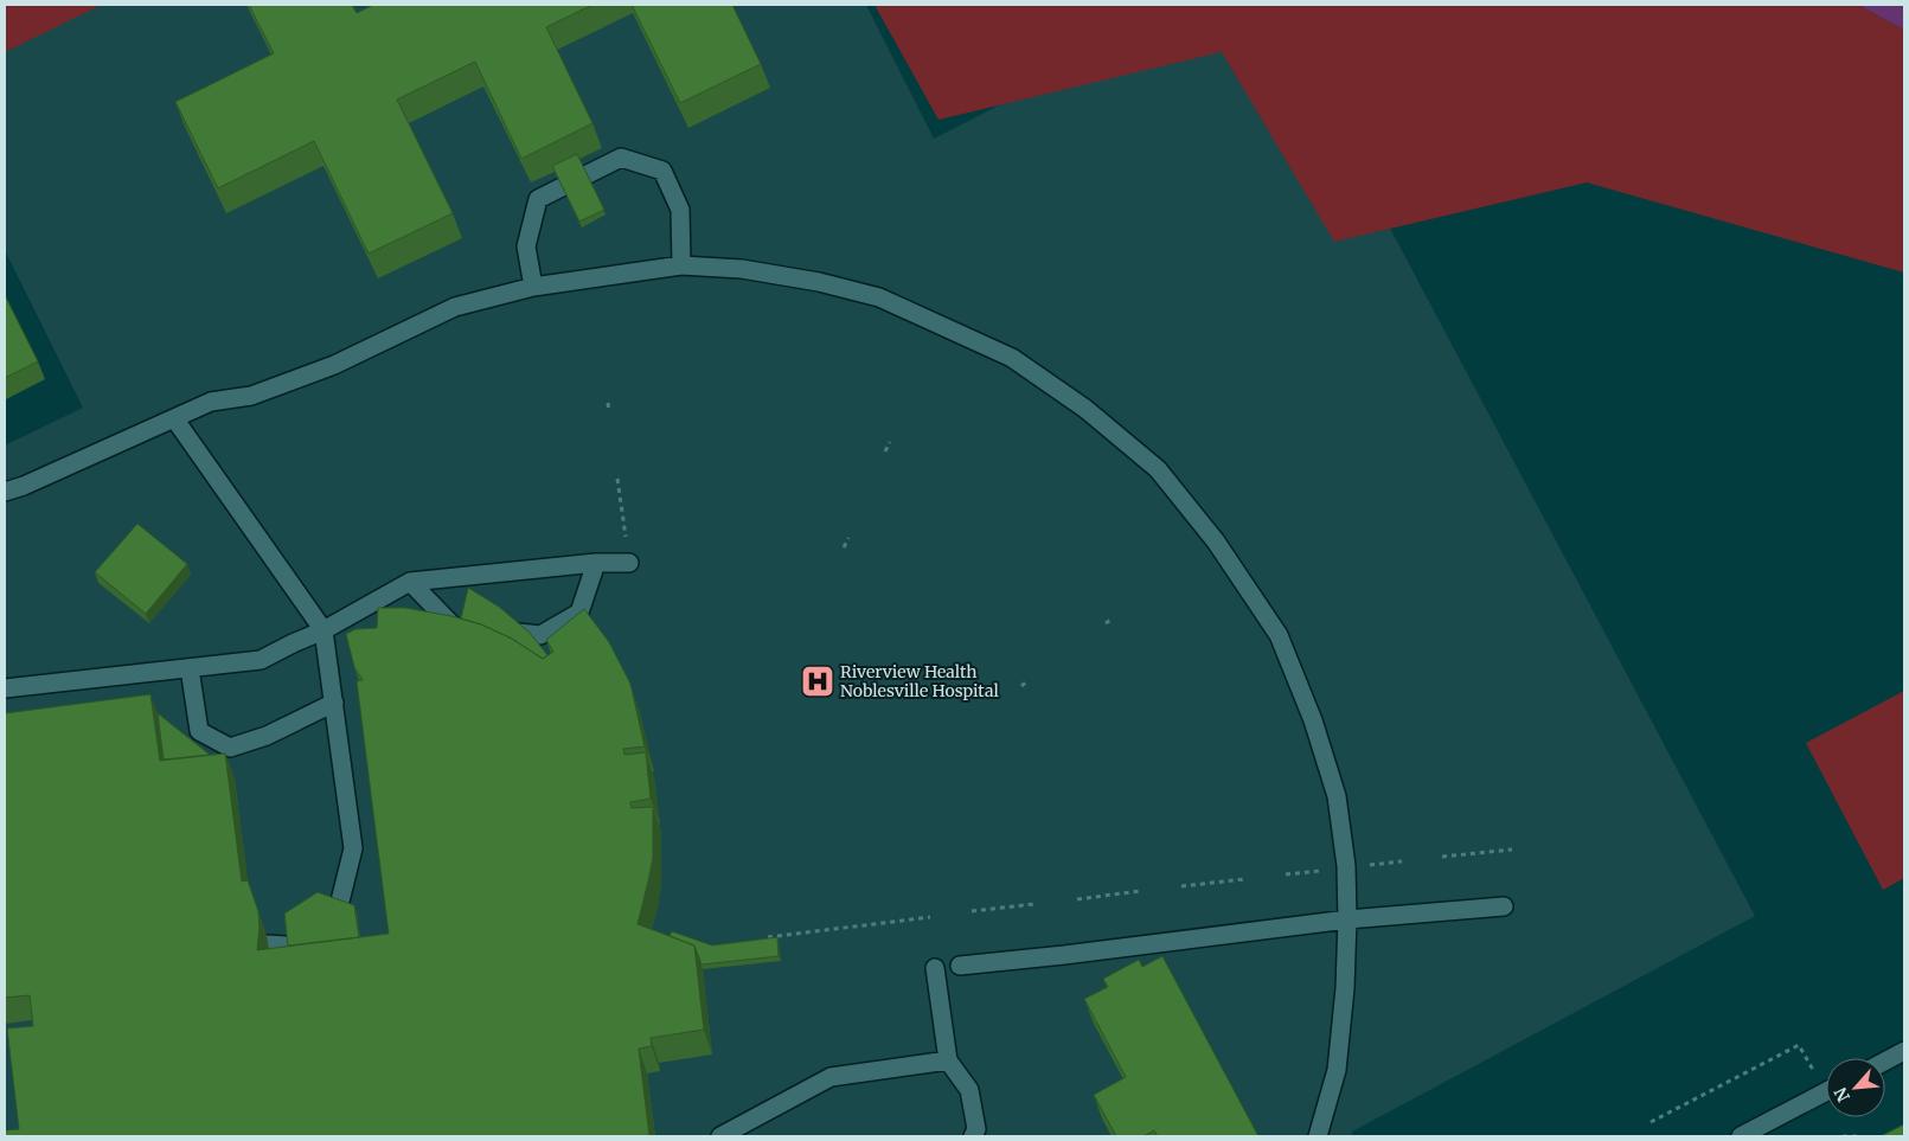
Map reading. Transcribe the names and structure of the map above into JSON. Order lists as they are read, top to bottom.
{
  "places": {
    "hospital": ["Riverview Health Noblesville Hospital"]
  },
  "north": "bottom left"
}
